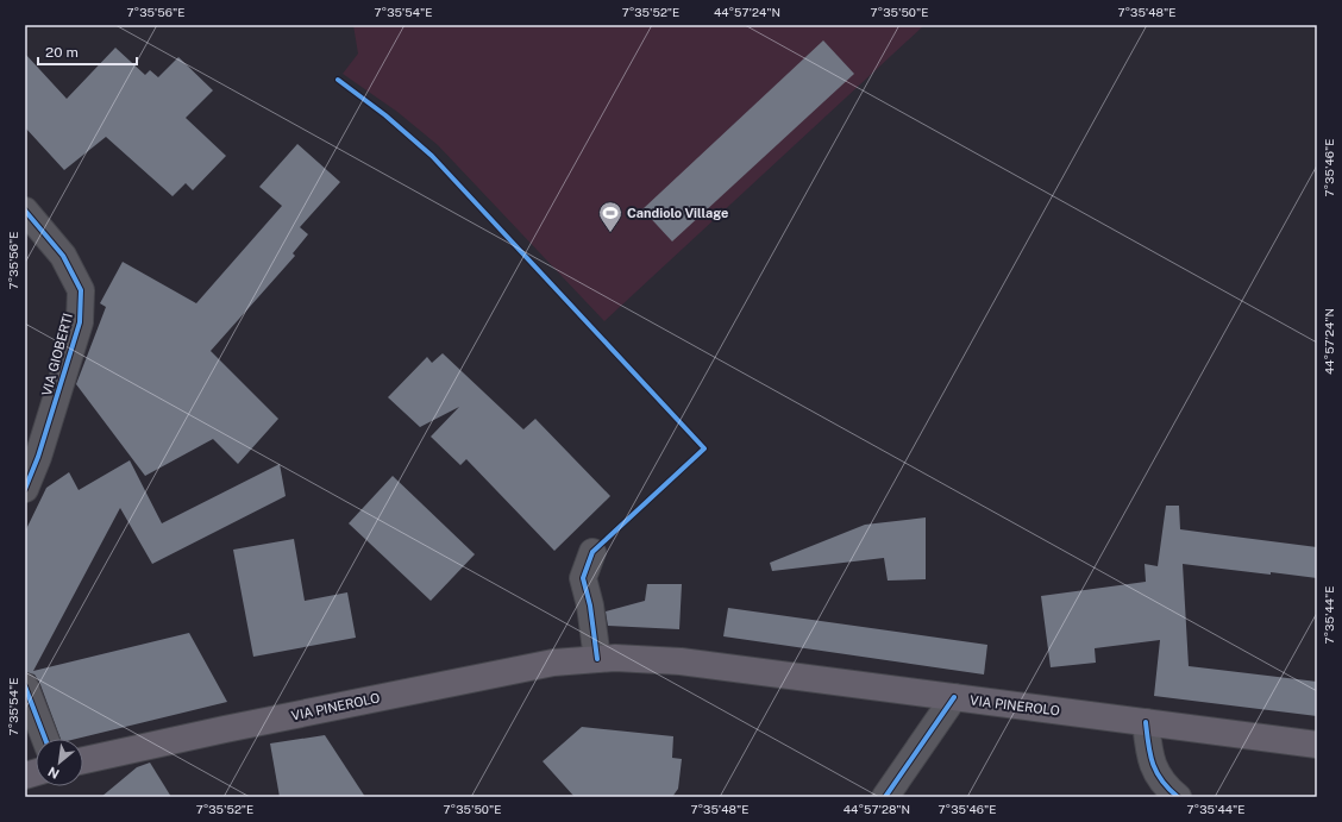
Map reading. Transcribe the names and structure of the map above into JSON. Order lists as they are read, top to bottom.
{
  "streets": {
    "main road": ["VIA PINEROLO"],
    "street": ["VIA GIOBERTI"]
  },
  "places": {
    "sports": ["Candiolo Village"]
  },
  "scale_bar": "20 m",
  "north": "bottom left",
  "coordinates": [
    "7°35'56\"E",
    "7°35'54\"E",
    "7°35'52\"E",
    "44°57'24\"N",
    "7°35'50\"E",
    "7°35'48\"E",
    "7°35'46\"E",
    "7°35'44\"E",
    "44°57'28\"N"
  ]
}
